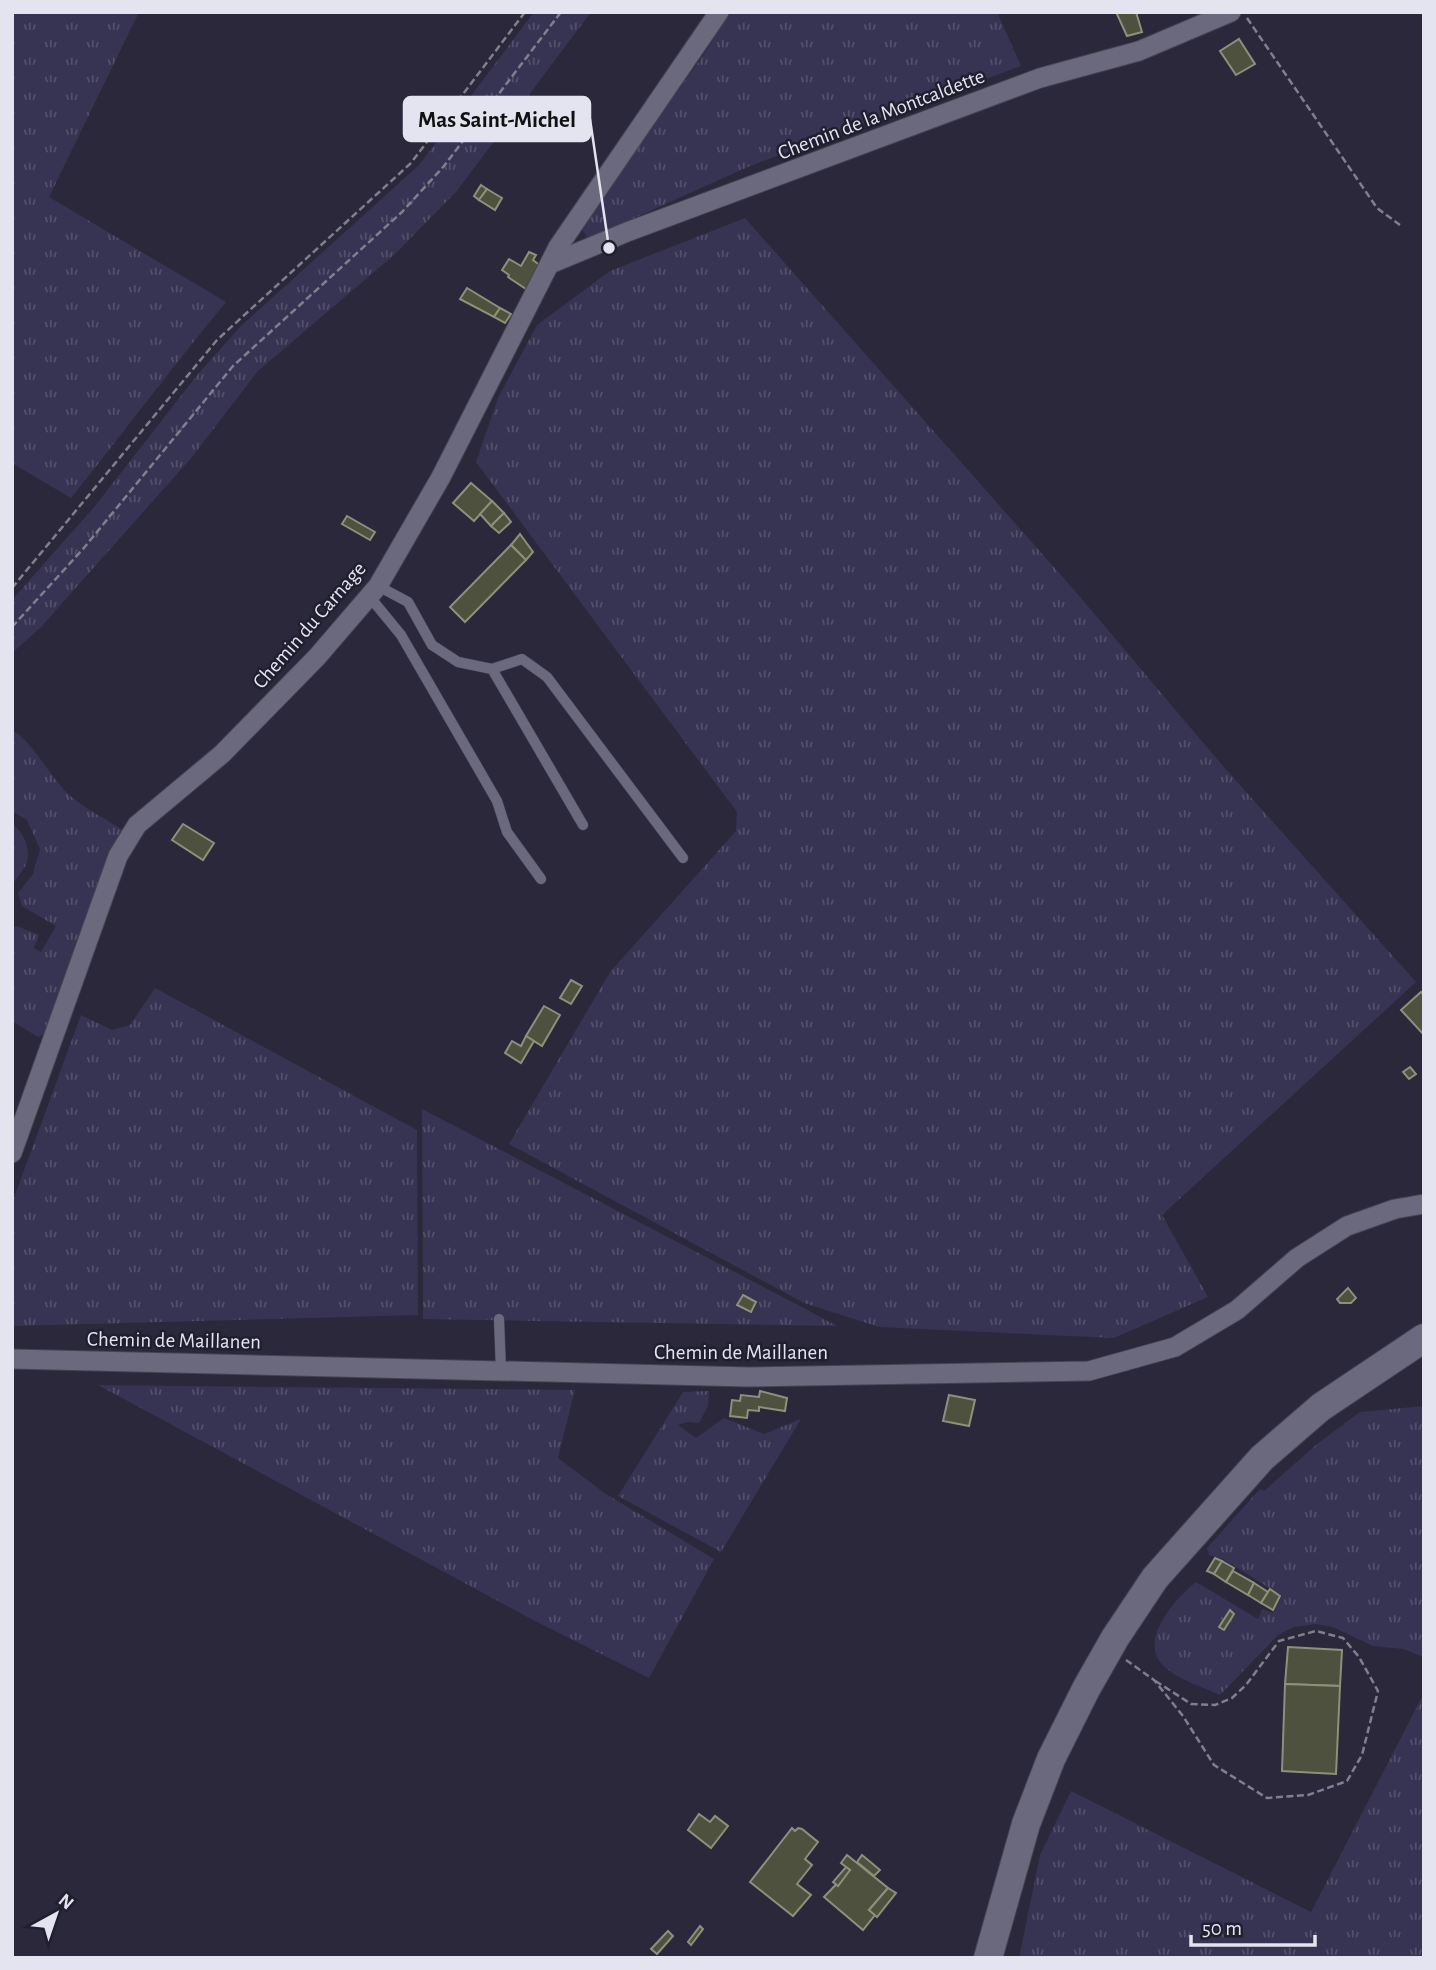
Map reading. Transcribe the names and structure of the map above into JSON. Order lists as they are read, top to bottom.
{
  "streets": {
    "street": ["Chemin de la Montcaldette", "Chemin du Carnage", "Chemin de Maillanen"]
  },
  "crossings": [
    ["Chemin de la Montcaldette", "Chemin du Carnage"]
  ],
  "places": ["Mas Saint-Michel"],
  "scale_bar": "50 m",
  "north": "top right"
}
